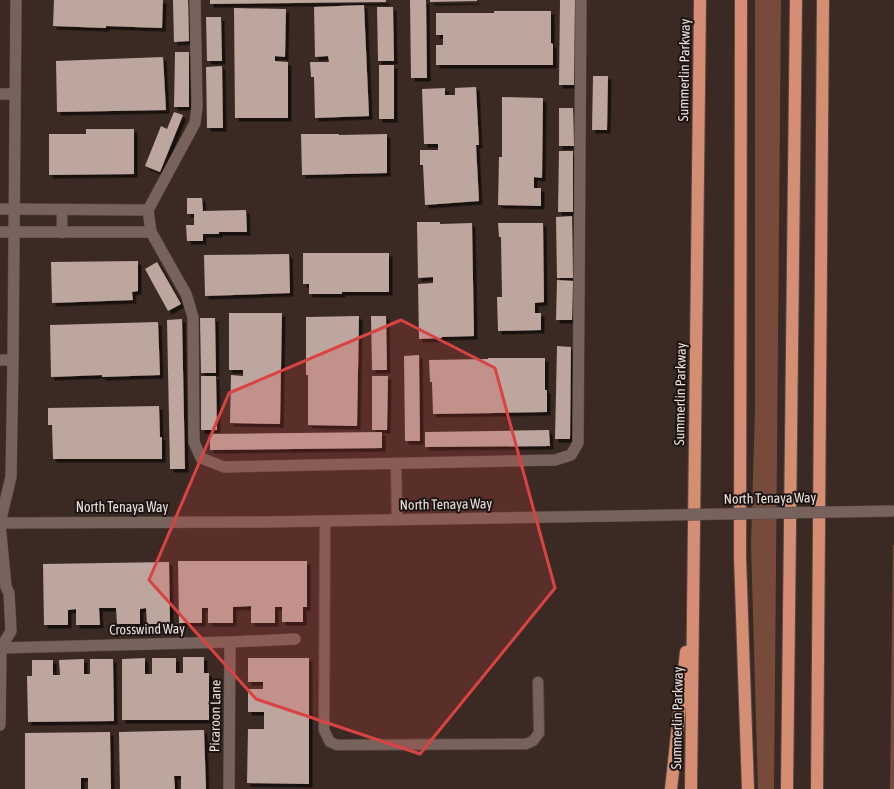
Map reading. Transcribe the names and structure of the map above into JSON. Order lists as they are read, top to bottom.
{
  "streets": {
    "highway": ["Summerlin Parkway"],
    "street": ["North Tenaya Way", "Crosswind Way", "Picaroon Lane"]
  },
  "crossings": [
    ["Crosswind Way", "Picaroon Lane"]
  ]
}
